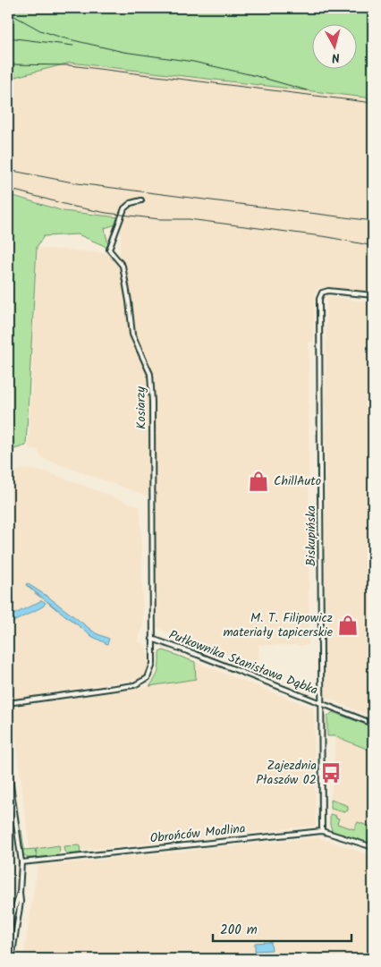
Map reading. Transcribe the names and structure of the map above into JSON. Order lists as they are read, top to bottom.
{
  "streets": {
    "street": [
      "Kosiarzy",
      "Biskupińska",
      "Pułkownika Stanisława Dąbka",
      "Obrońców Modlina"
    ]
  },
  "crossings": [
    ["Kosiarzy", "Pułkownika Stanisława Dąbka"],
    ["Biskupińska", "Pułkownika Stanisława Dąbka"],
    ["Biskupińska", "Obrońców Modlina"]
  ],
  "places": {
    "shop": ["ChillAuto", "M. T. Filipowicz materiały tapicerskie"],
    "bus stop": ["Zajezdnia Płaszów 02"]
  },
  "scale_bar": "200 m",
  "north": "bottom"
}
